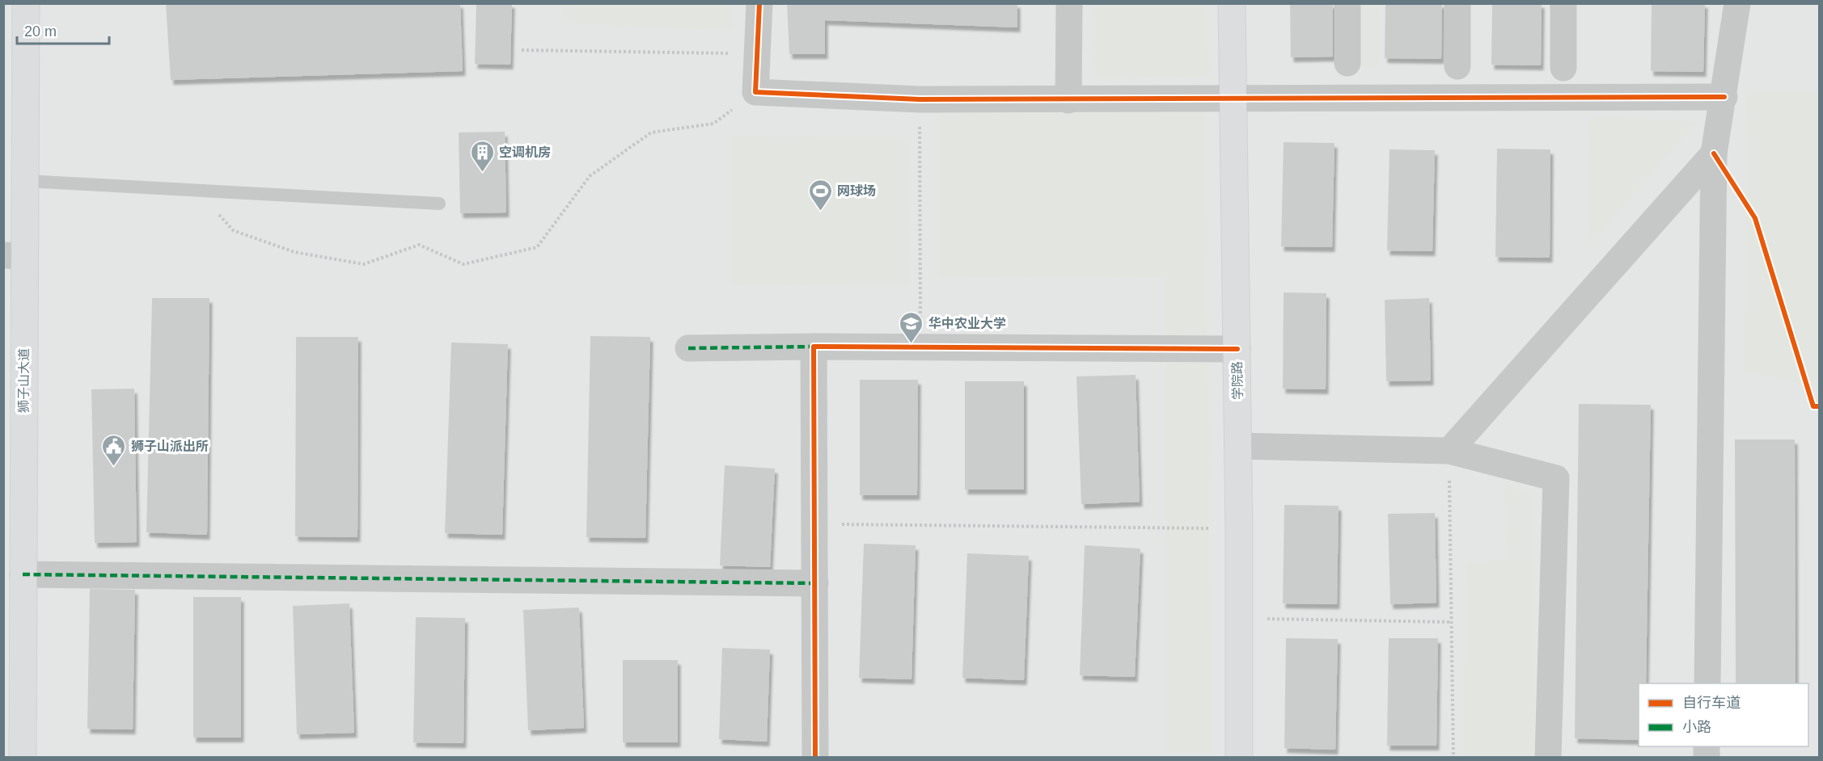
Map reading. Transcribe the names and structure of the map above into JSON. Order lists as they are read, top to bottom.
{
  "streets": {
    "street": ["狮子山大道", "学院路"]
  },
  "places": {
    "building": ["空调机房"],
    "sports": ["网球场"],
    "school or university": ["华中农业大学"],
    "public building": ["狮子山派出所"]
  },
  "legend": ["自行车道", "小路"],
  "scale_bar": "20 m"
}
